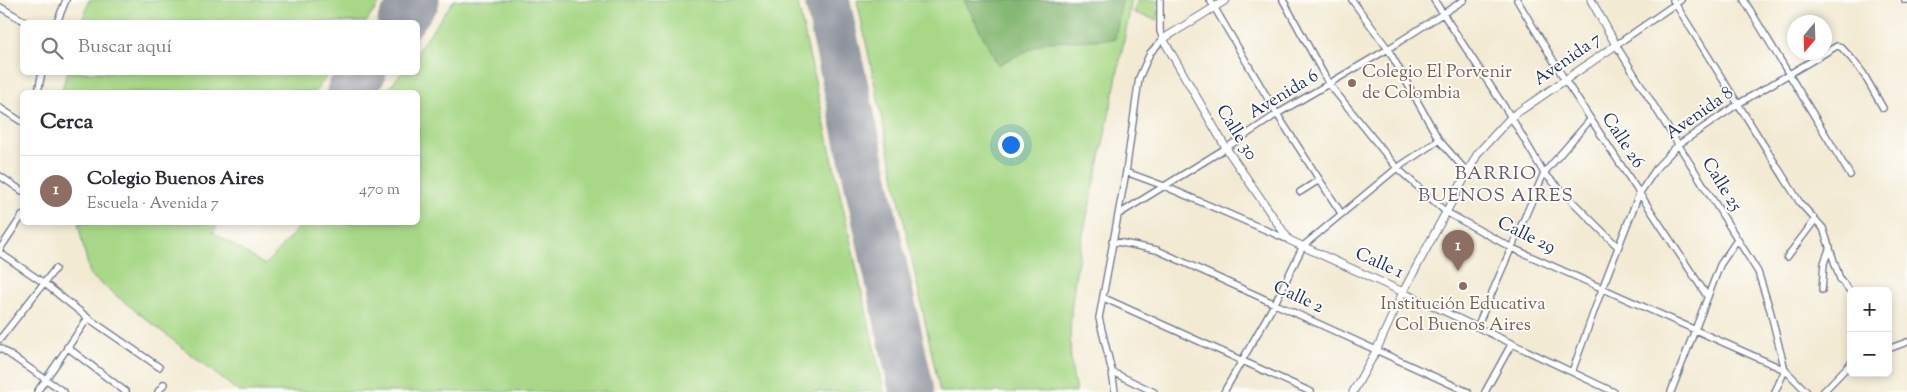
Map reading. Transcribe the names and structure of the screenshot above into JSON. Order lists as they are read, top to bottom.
{
  "streets": {
    "street": [
      "Avenida 7",
      "Avenida 6",
      "Avenida 8",
      "Calle 30",
      "Calle 26",
      "Calle 25",
      "Calle 29",
      "Calle 1",
      "Calle 2"
    ]
  },
  "crossings": [
    ["Avenida 7", "Calle 26"],
    ["Avenida 7", "Calle 25"],
    ["Avenida 7", "Calle 29"],
    ["Avenida 7", "Calle 1"],
    ["Avenida 7", "Calle 2"],
    ["Avenida 6", "Calle 30"],
    ["Avenida 6", "Calle 29"],
    ["Avenida 6", "Calle 1"],
    ["Avenida 8", "Calle 26"],
    ["Avenida 8", "Calle 25"],
    ["Avenida 8", "Calle 29"],
    ["Avenida 8", "Calle 1"],
    ["Calle 30", "Calle 1"],
    ["Calle 25", "Calle 29"]
  ],
  "districts": ["BARRIO BUENOS AIRES"],
  "places": ["Colegio El Porvenir de Colombia", "Institución Educativa Col Buenos Aires"],
  "north": "bottom",
  "page": {
    "search": "Buscar aquí",
    "heading": "Cerca",
    "list": [
      {
        "mark": "1",
        "name": "Colegio Buenos Aires",
        "note": "Escuela · Avenida 7",
        "value": "470 m"
      }
    ],
    "pins": "1",
    "map_buttons": ["+", "−"]
  }
}
